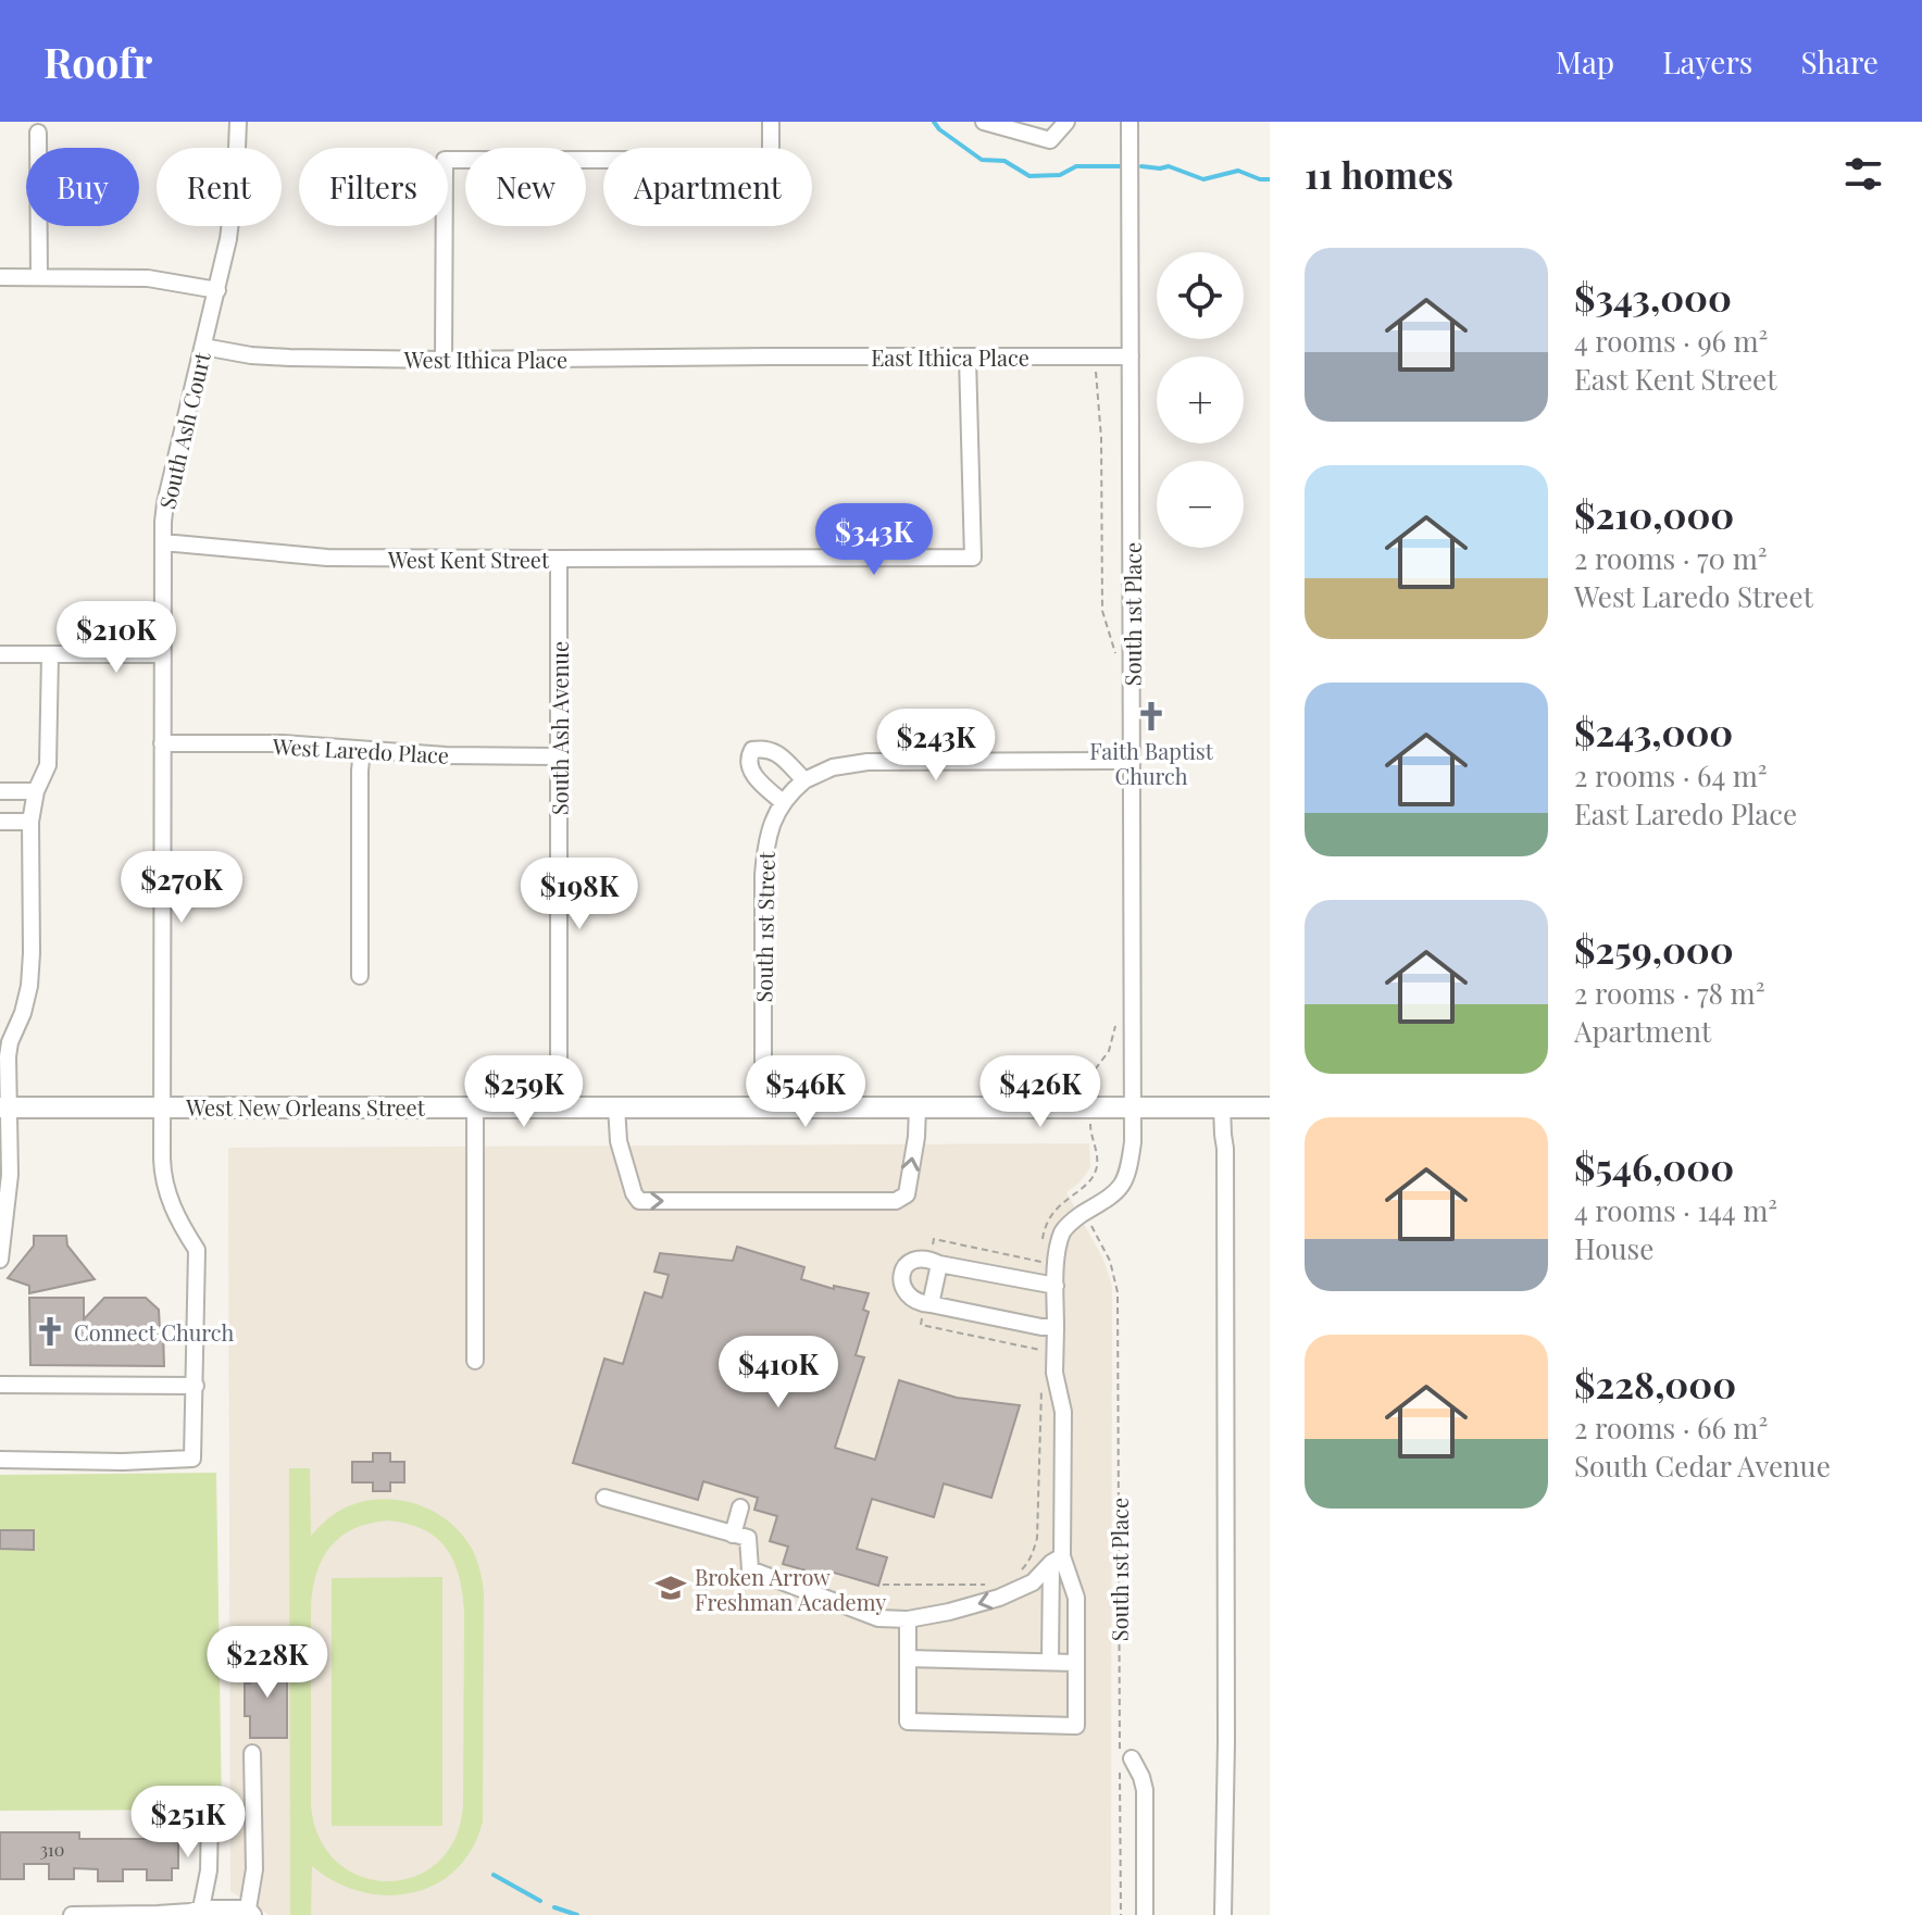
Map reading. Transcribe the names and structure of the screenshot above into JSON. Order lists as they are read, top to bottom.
{
  "streets": {
    "main road": ["West New Orleans Street"],
    "street": [
      "East Ithica Place",
      "West Ithica Place",
      "South Ash Court",
      "West Kent Street",
      "South 1st Place",
      "South Ash Avenue",
      "West Laredo Place",
      "South 1st Street"
    ]
  },
  "crossings": [
    ["East Ithica Place", "West Ithica Place"],
    ["East Ithica Place", "West Kent Street"],
    ["East Ithica Place", "South 1st Place"],
    ["West Ithica Place", "South Ash Court"],
    ["South Ash Court", "West Kent Street"],
    ["South Ash Court", "West Laredo Place"],
    ["South Ash Court", "West New Orleans Street"],
    ["West Kent Street", "South Ash Avenue"],
    ["South 1st Place", "West New Orleans Street"],
    ["South Ash Avenue", "West Laredo Place"],
    ["South Ash Avenue", "West New Orleans Street"],
    ["South 1st Street", "West New Orleans Street"]
  ],
  "places": {
    "church": ["Faith Baptist Church", "Connect Church"],
    "school or university": ["Broken Arrow Freshman Academy"]
  },
  "house_numbers": ["310"],
  "page": {
    "header": "Roofr",
    "nav": ["Map", "Layers", "Share"],
    "heading": "11 homes",
    "chip": [
      "Buy",
      "Rent",
      "Filters",
      "New",
      "Apartment"
    ],
    "list": [
      {
        "name": "$343,000",
        "note": "4 rooms · 96 m² · East Kent Street"
      },
      {
        "name": "$210,000",
        "note": "2 rooms · 70 m² · West Laredo Street"
      },
      {
        "name": "$243,000",
        "note": "2 rooms · 64 m² · East Laredo Place"
      },
      {
        "name": "$259,000",
        "note": "2 rooms · 78 m² · Apartment"
      },
      {
        "name": "$546,000",
        "note": "4 rooms · 144 m² · House"
      },
      {
        "name": "$228,000",
        "note": "2 rooms · 66 m² · South Cedar Avenue"
      }
    ],
    "map_buttons": ["+", "−"],
    "price": [
      "$343K",
      "$210K",
      "$243K",
      "$270K",
      "$198K",
      "$259K",
      "$546K",
      "$426K",
      "$410K",
      "$228K",
      "$251K"
    ]
  }
}
